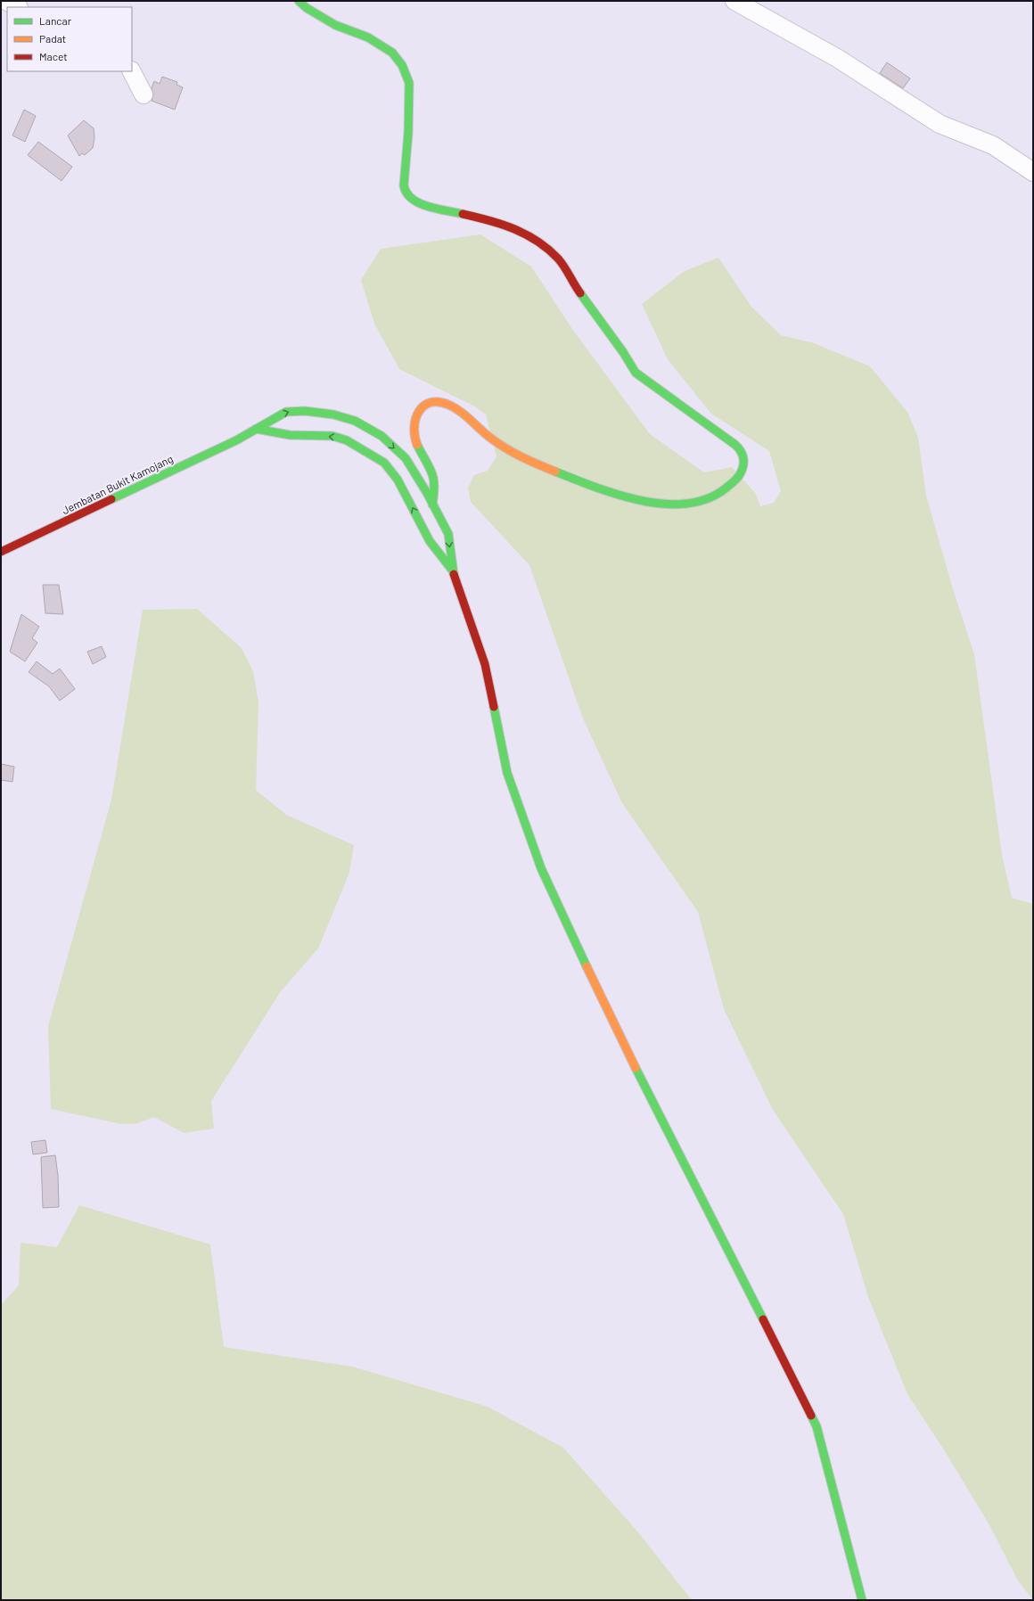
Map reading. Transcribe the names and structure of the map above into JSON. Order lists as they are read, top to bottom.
{
  "streets": {
    "main road": ["Jembatan Bukit Kamojang"]
  },
  "legend": ["Lancar", "Padat", "Macet"]
}
